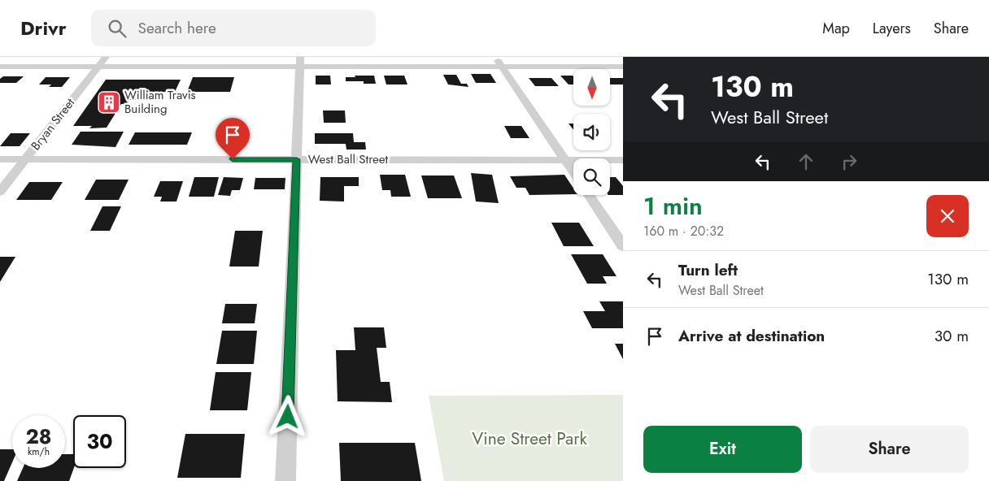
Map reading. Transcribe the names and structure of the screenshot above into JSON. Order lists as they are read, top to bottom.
{
  "streets": {
    "street": ["Bryan Street", "West Ball Street"]
  },
  "crossings": [
    ["Bryan Street", "West Ball Street"]
  ],
  "parks": ["Vine Street Park"],
  "places": {
    "building": ["William Travis Building"]
  },
  "north": "bottom",
  "page": {
    "header": "Drivr",
    "search": "Search here",
    "nav": ["Map", "Layers", "Share"],
    "turn": ["130 m", "West Ball Street"],
    "heading": ["1 min", "160 m · 20:32"],
    "list": [
      {
        "name": "Turn left",
        "note": "West Ball Street",
        "value": "130 m"
      },
      {
        "name": "Arrive at destination",
        "value": "30 m"
      }
    ],
    "speed": "28 km/h",
    "limit": "30",
    "buttons": ["Exit", "Share"]
  }
}
